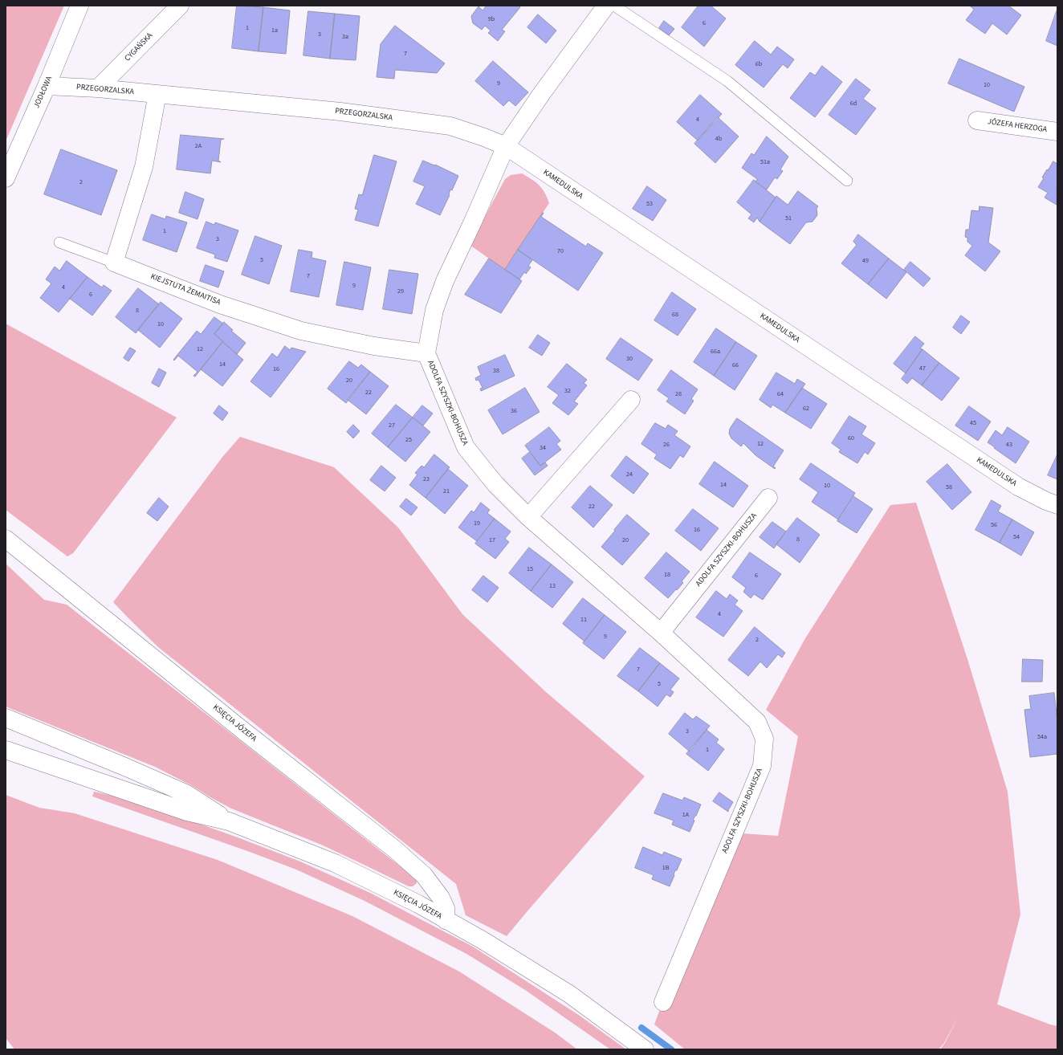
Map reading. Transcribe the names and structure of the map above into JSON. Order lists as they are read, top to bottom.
{
  "streets": {
    "street": [
      "CYGAŃSKA",
      "PRZEGORZALSKA",
      "JODŁOWA",
      "JÓZEFA HERZOGA",
      "KAMEDULSKA",
      "KIEJSTUTA ŻEMAITISA",
      "ADOLFA SZYSZKI-BOHUSZA",
      "KSIĘCIA JÓZEFA"
    ]
  },
  "crossings": [
    ["CYGAŃSKA", "PRZEGORZALSKA"],
    ["PRZEGORZALSKA", "JODŁOWA"],
    ["PRZEGORZALSKA", "KAMEDULSKA"],
    ["PRZEGORZALSKA", "ADOLFA SZYSZKI-BOHUSZA"],
    ["KAMEDULSKA", "ADOLFA SZYSZKI-BOHUSZA"],
    ["KIEJSTUTA ŻEMAITISA", "ADOLFA SZYSZKI-BOHUSZA"]
  ],
  "house_numbers": [
    "9b",
    "6",
    "1",
    "1a",
    "3",
    "3a",
    "7",
    "6b",
    "9",
    "10",
    "6d",
    "4",
    "4b",
    "2A",
    "51a",
    "2",
    "53",
    "51",
    "1",
    "3",
    "70",
    "5",
    "49",
    "7",
    "9",
    "4",
    "29",
    "6",
    "8",
    "68",
    "10",
    "12",
    "66a",
    "30",
    "14",
    "66",
    "47",
    "16",
    "38",
    "20",
    "32",
    "22",
    "28",
    "64",
    "62",
    "36",
    "45",
    "27",
    "60",
    "25",
    "12",
    "26",
    "43",
    "34",
    "24",
    "23",
    "14",
    "10",
    "58",
    "21",
    "22",
    "19",
    "56",
    "16",
    "54",
    "8",
    "17",
    "20",
    "15",
    "18",
    "6",
    "13",
    "4",
    "11",
    "9",
    "2",
    "7",
    "5",
    "3",
    "54a",
    "1",
    "1A",
    "1B"
  ]
}
